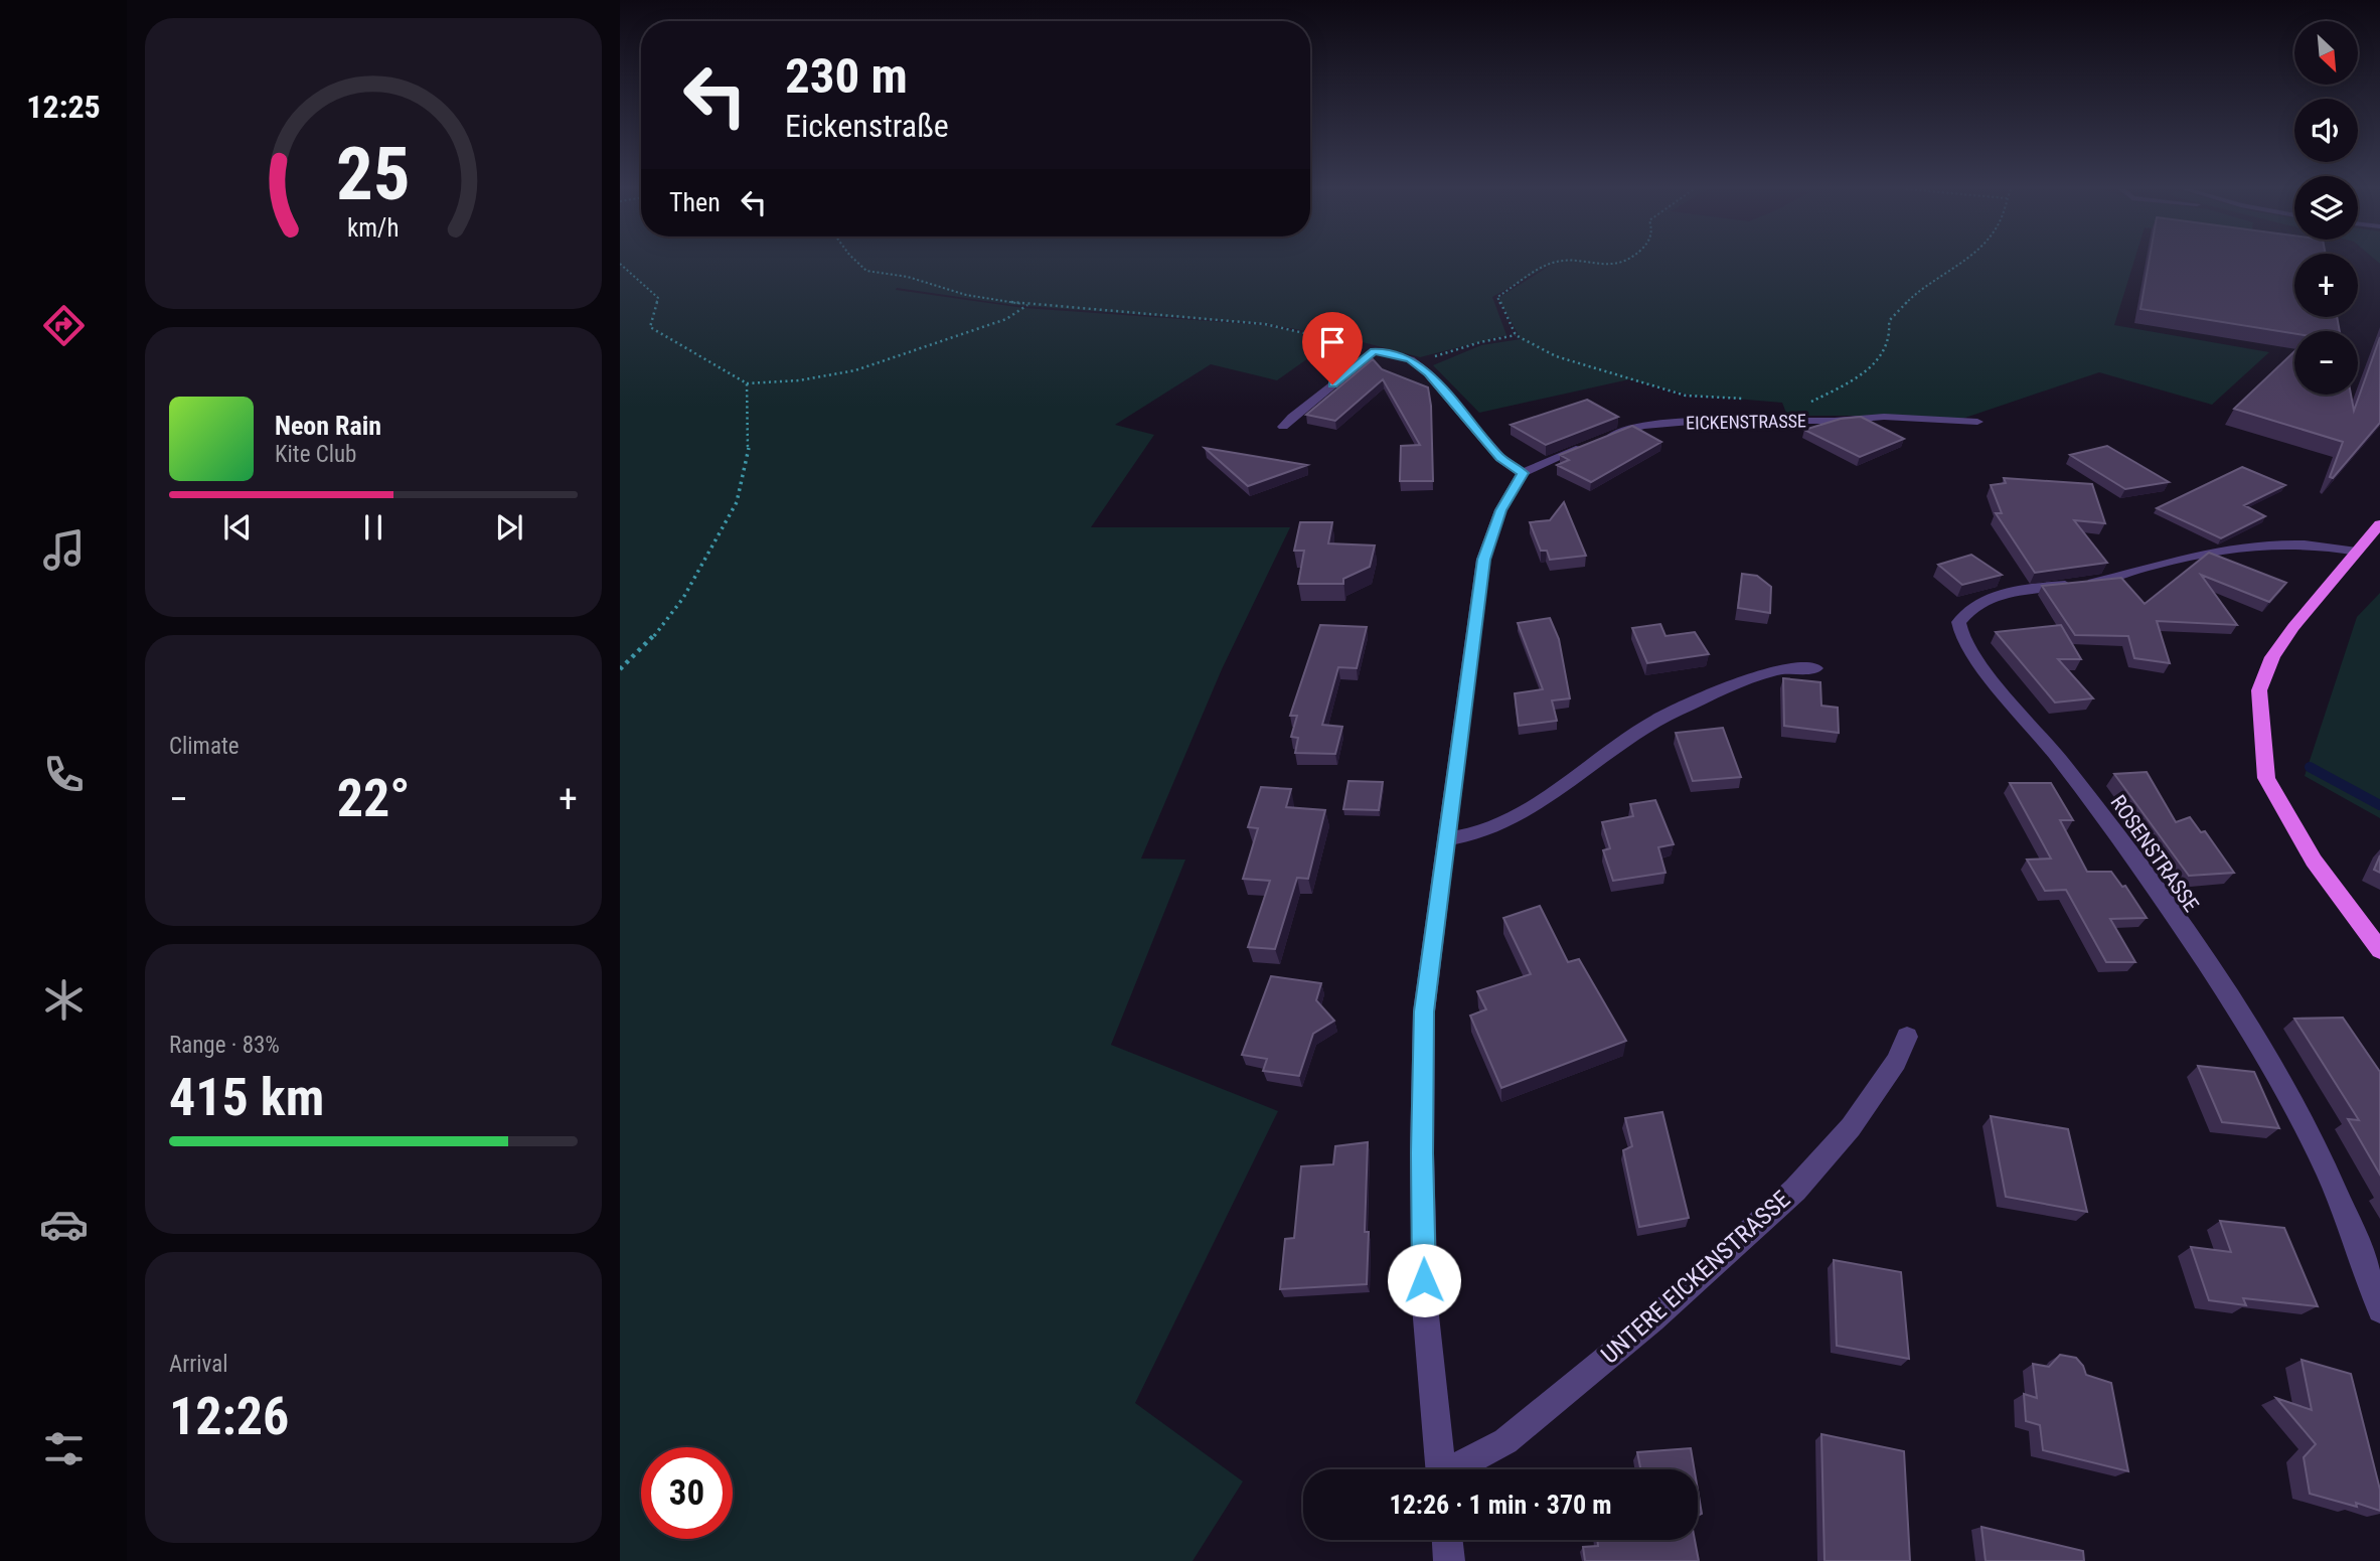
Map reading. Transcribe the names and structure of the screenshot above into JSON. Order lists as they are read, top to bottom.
{
  "streets": {
    "street": ["EICKENSTRASSE", "ROSENSTRASSE", "UNTERE EICKENSTRASSE"]
  },
  "north": "bottom right",
  "page": {
    "tabs": "12:25",
    "map_buttons": ["+", "−"],
    "turn": ["230 m", "Eickenstraße"],
    "then": "Then",
    "song": ["Neon Rain", "Kite Club"],
    "tile": [
      "Climate",
      ["Range · 83%", "415 km"],
      ["Arrival", "12:26"]
    ],
    "heat": ["−", "22°", "+"],
    "limit": "30",
    "trip": "12:26 · 1 min · 370 m",
    "gauge": ["25", "km/h"]
  }
}
